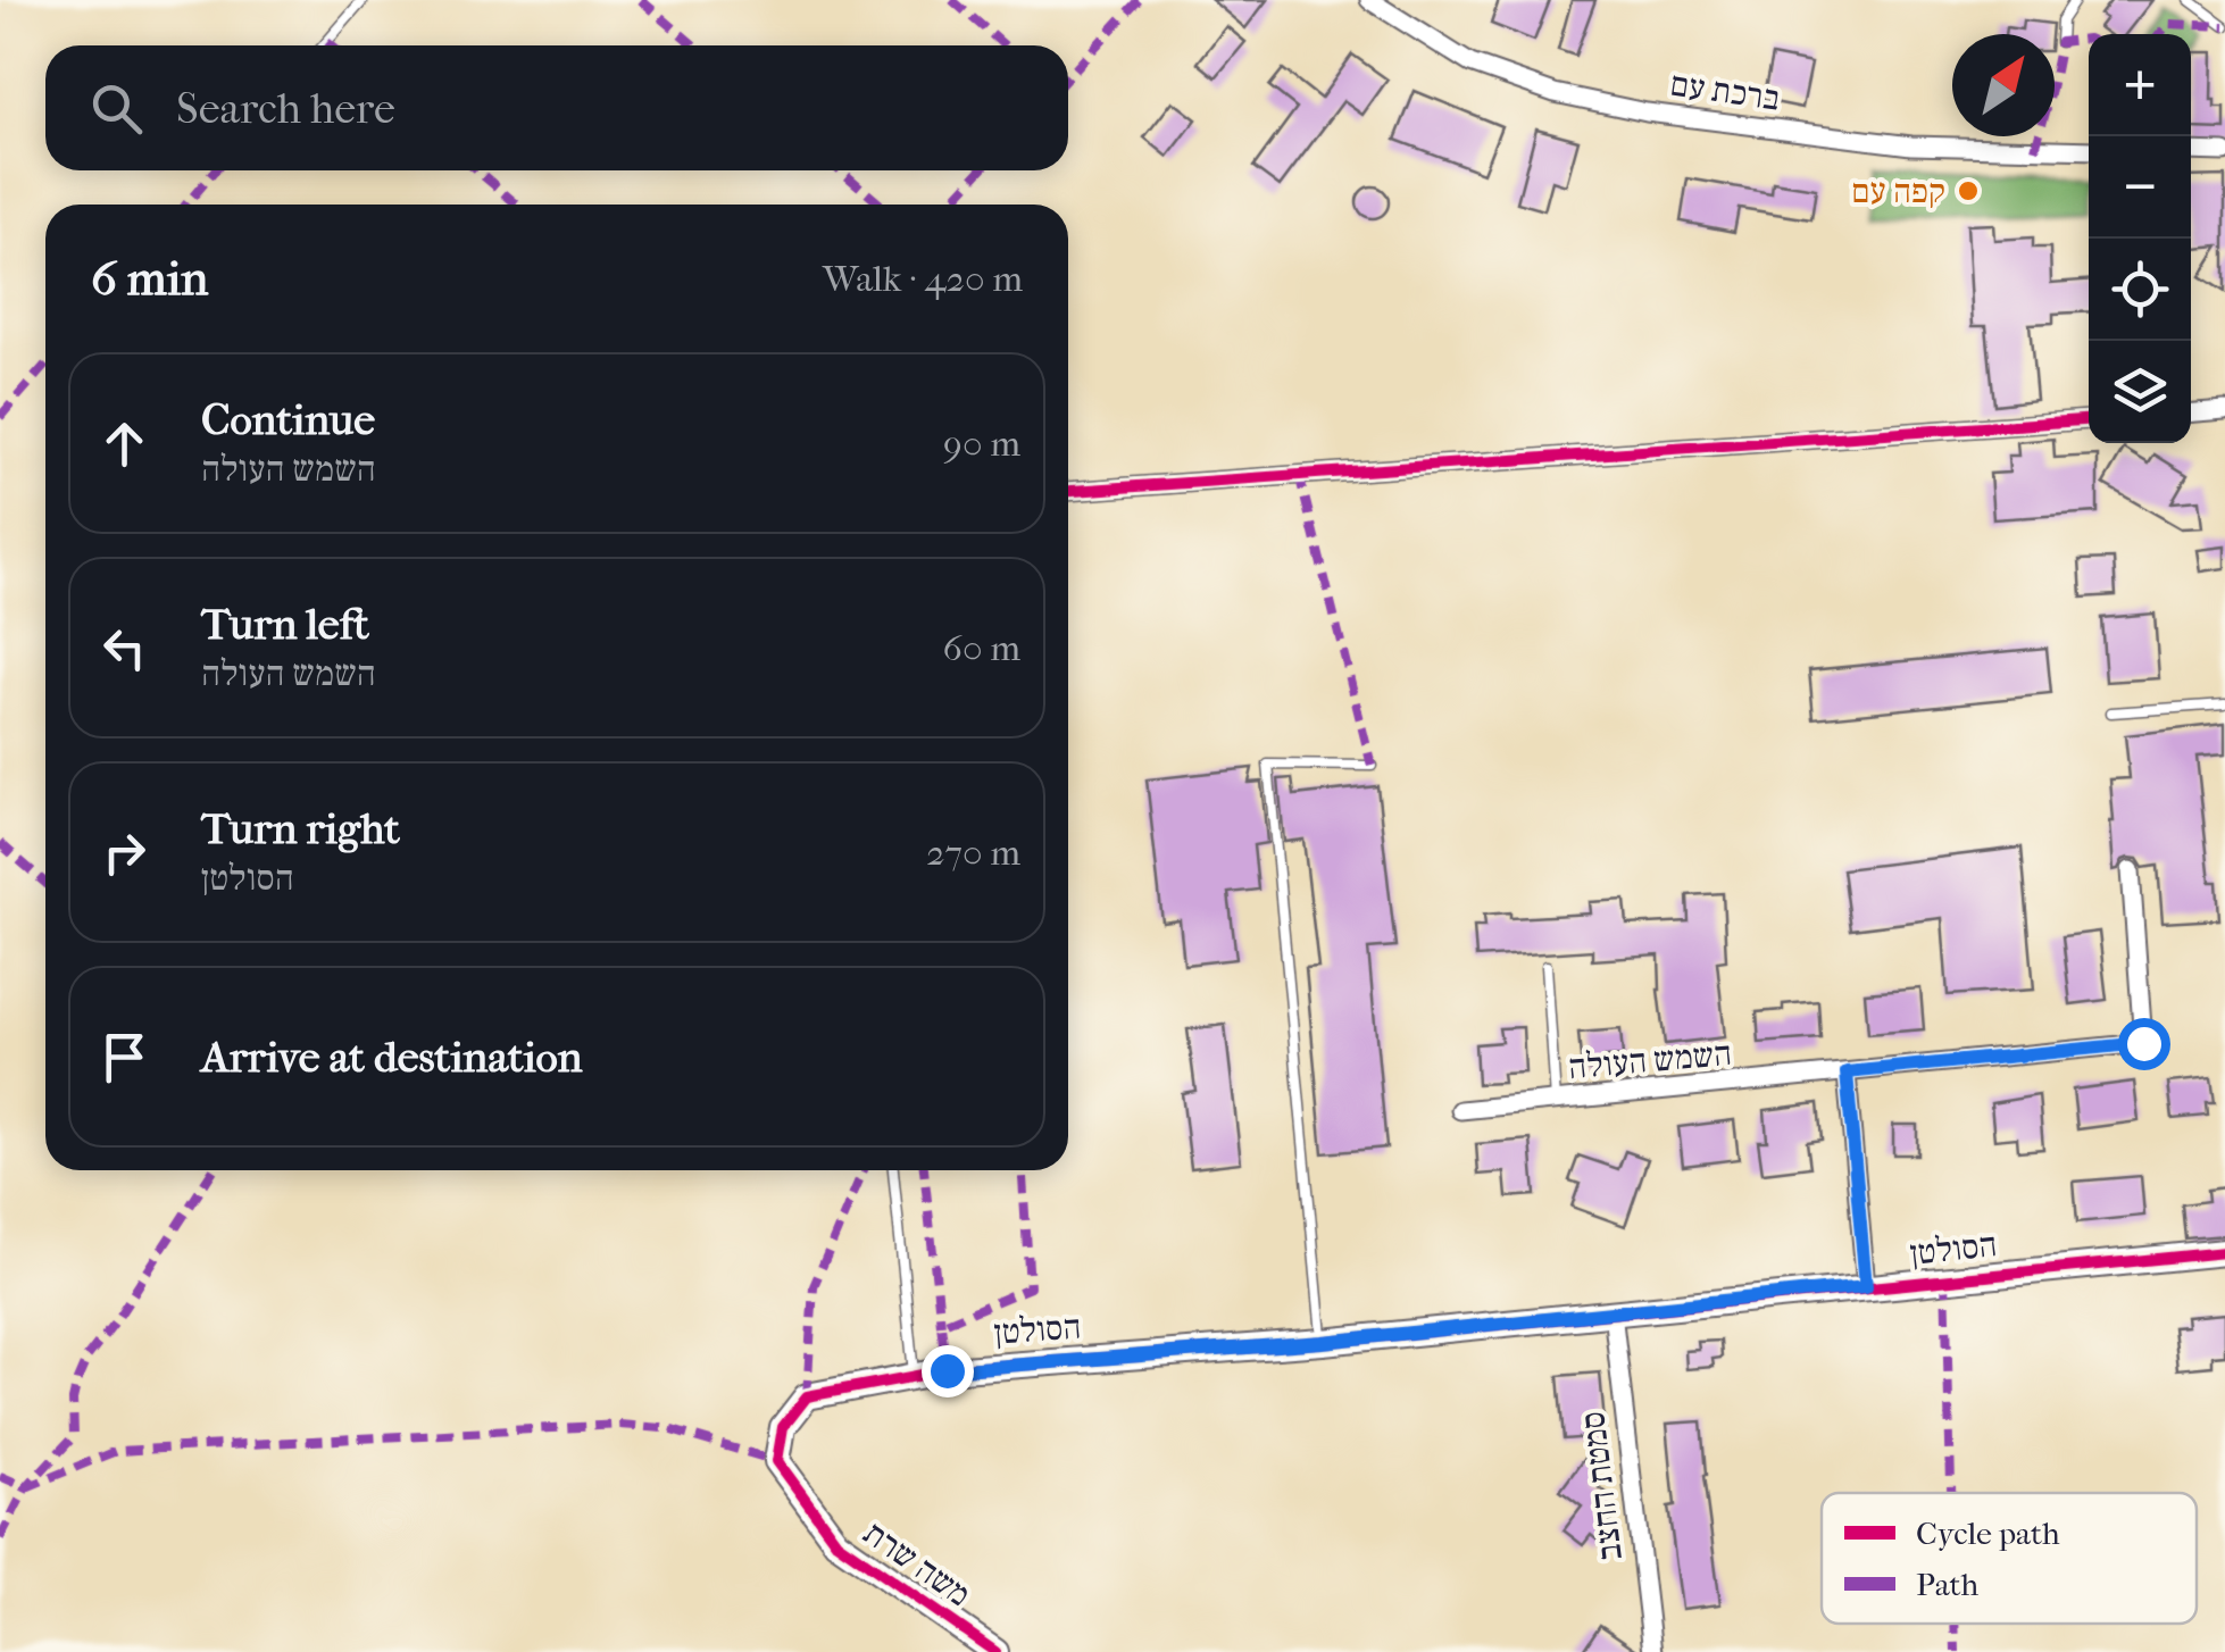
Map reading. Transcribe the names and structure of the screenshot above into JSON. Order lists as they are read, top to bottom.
{
  "streets": {
    "street": [
      "ברכת עם",
      "השמש העולה",
      "הסולטן",
      "סמטת החצב",
      "משה שרת"
    ]
  },
  "crossings": [
    ["הסולטן", "סמטת החצב"],
    ["הסולטן", "משה שרת"]
  ],
  "places": ["קפה עם"],
  "legend": ["Cycle path", "Path"],
  "north": "top right",
  "page": {
    "map_buttons": ["+", "−"],
    "search": "Search here",
    "heading": ["6 min", "Walk · 420 m"],
    "list": [
      ["Continue", "השמש העולה", "90 m"],
      ["Turn left", "השמש העולה", "60 m"],
      ["Turn right", "הסולטן", "270 m"],
      "Arrive at destination"
    ]
  }
}
